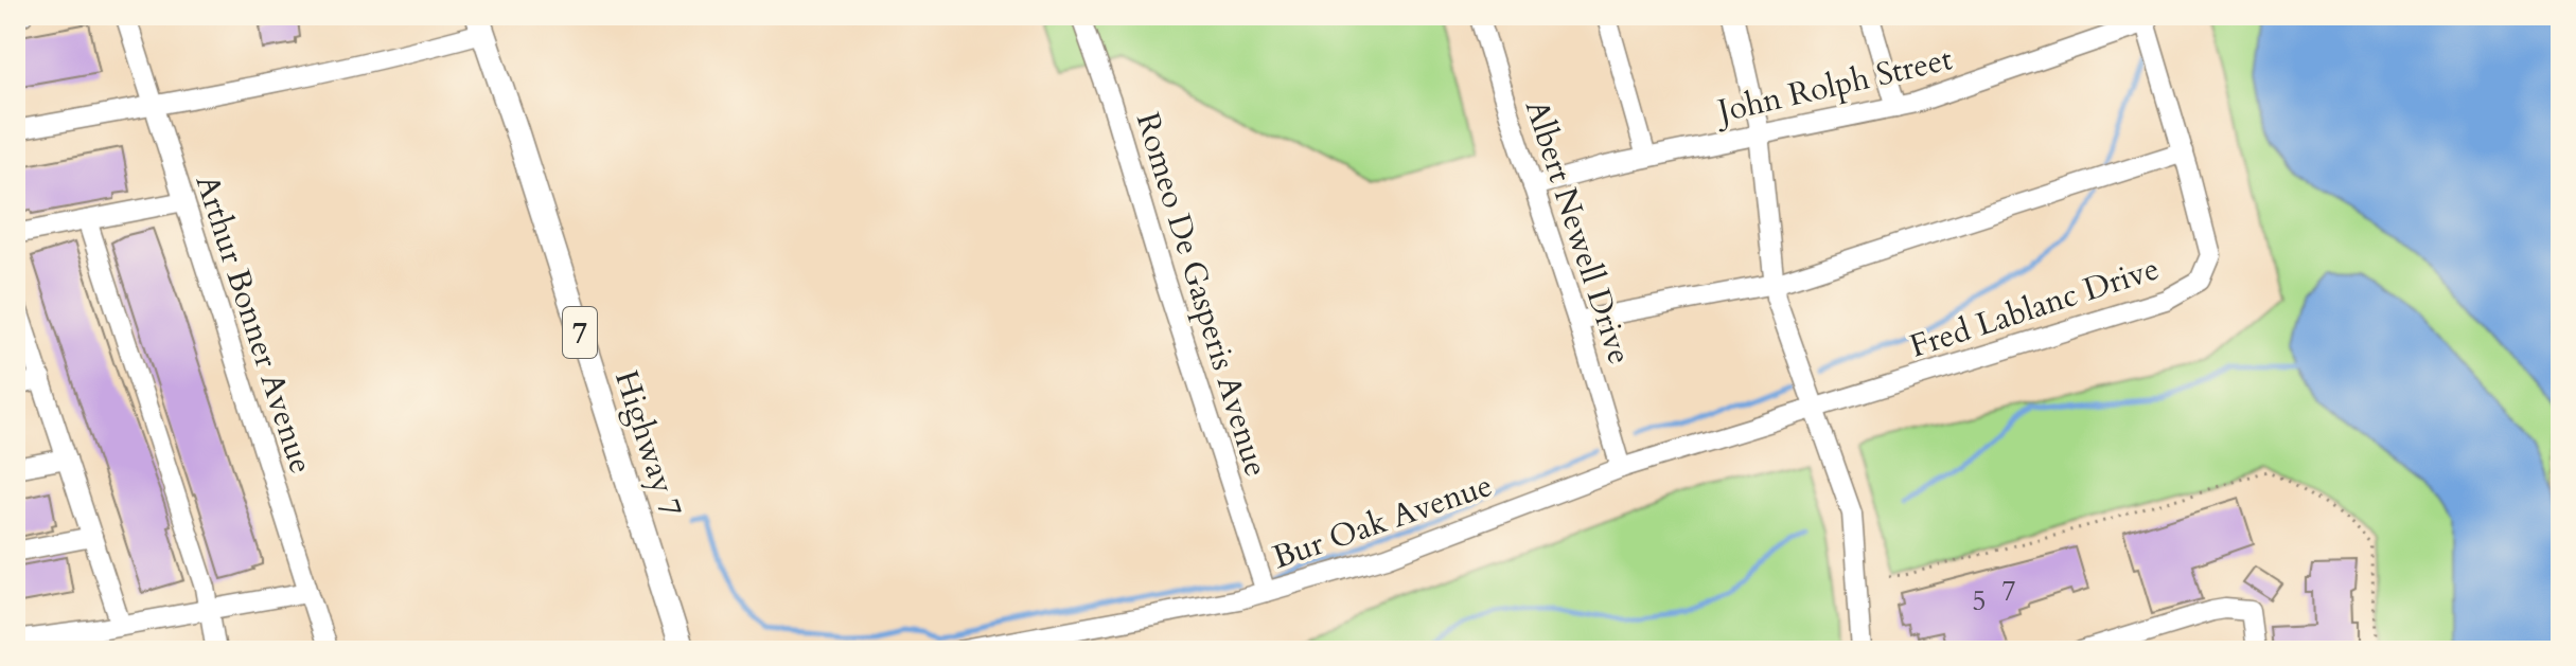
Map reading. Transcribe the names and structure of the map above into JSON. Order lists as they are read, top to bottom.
{
  "streets": {
    "main road": ["7", "Highway 7"],
    "street": [
      "John Rolph Street",
      "Albert Newell Drive",
      "Romeo De Gasperis Avenue",
      "Fred Lablanc Drive",
      "Arthur Bonner Avenue",
      "Bur Oak Avenue"
    ]
  },
  "crossings": [
    ["John Rolph Street", "Albert Newell Drive"],
    ["John Rolph Street", "Fred Lablanc Drive"],
    ["Albert Newell Drive", "Bur Oak Avenue"],
    ["Romeo De Gasperis Avenue", "Bur Oak Avenue"],
    ["Fred Lablanc Drive", "Bur Oak Avenue"]
  ],
  "house_numbers": ["7", "5"]
}
